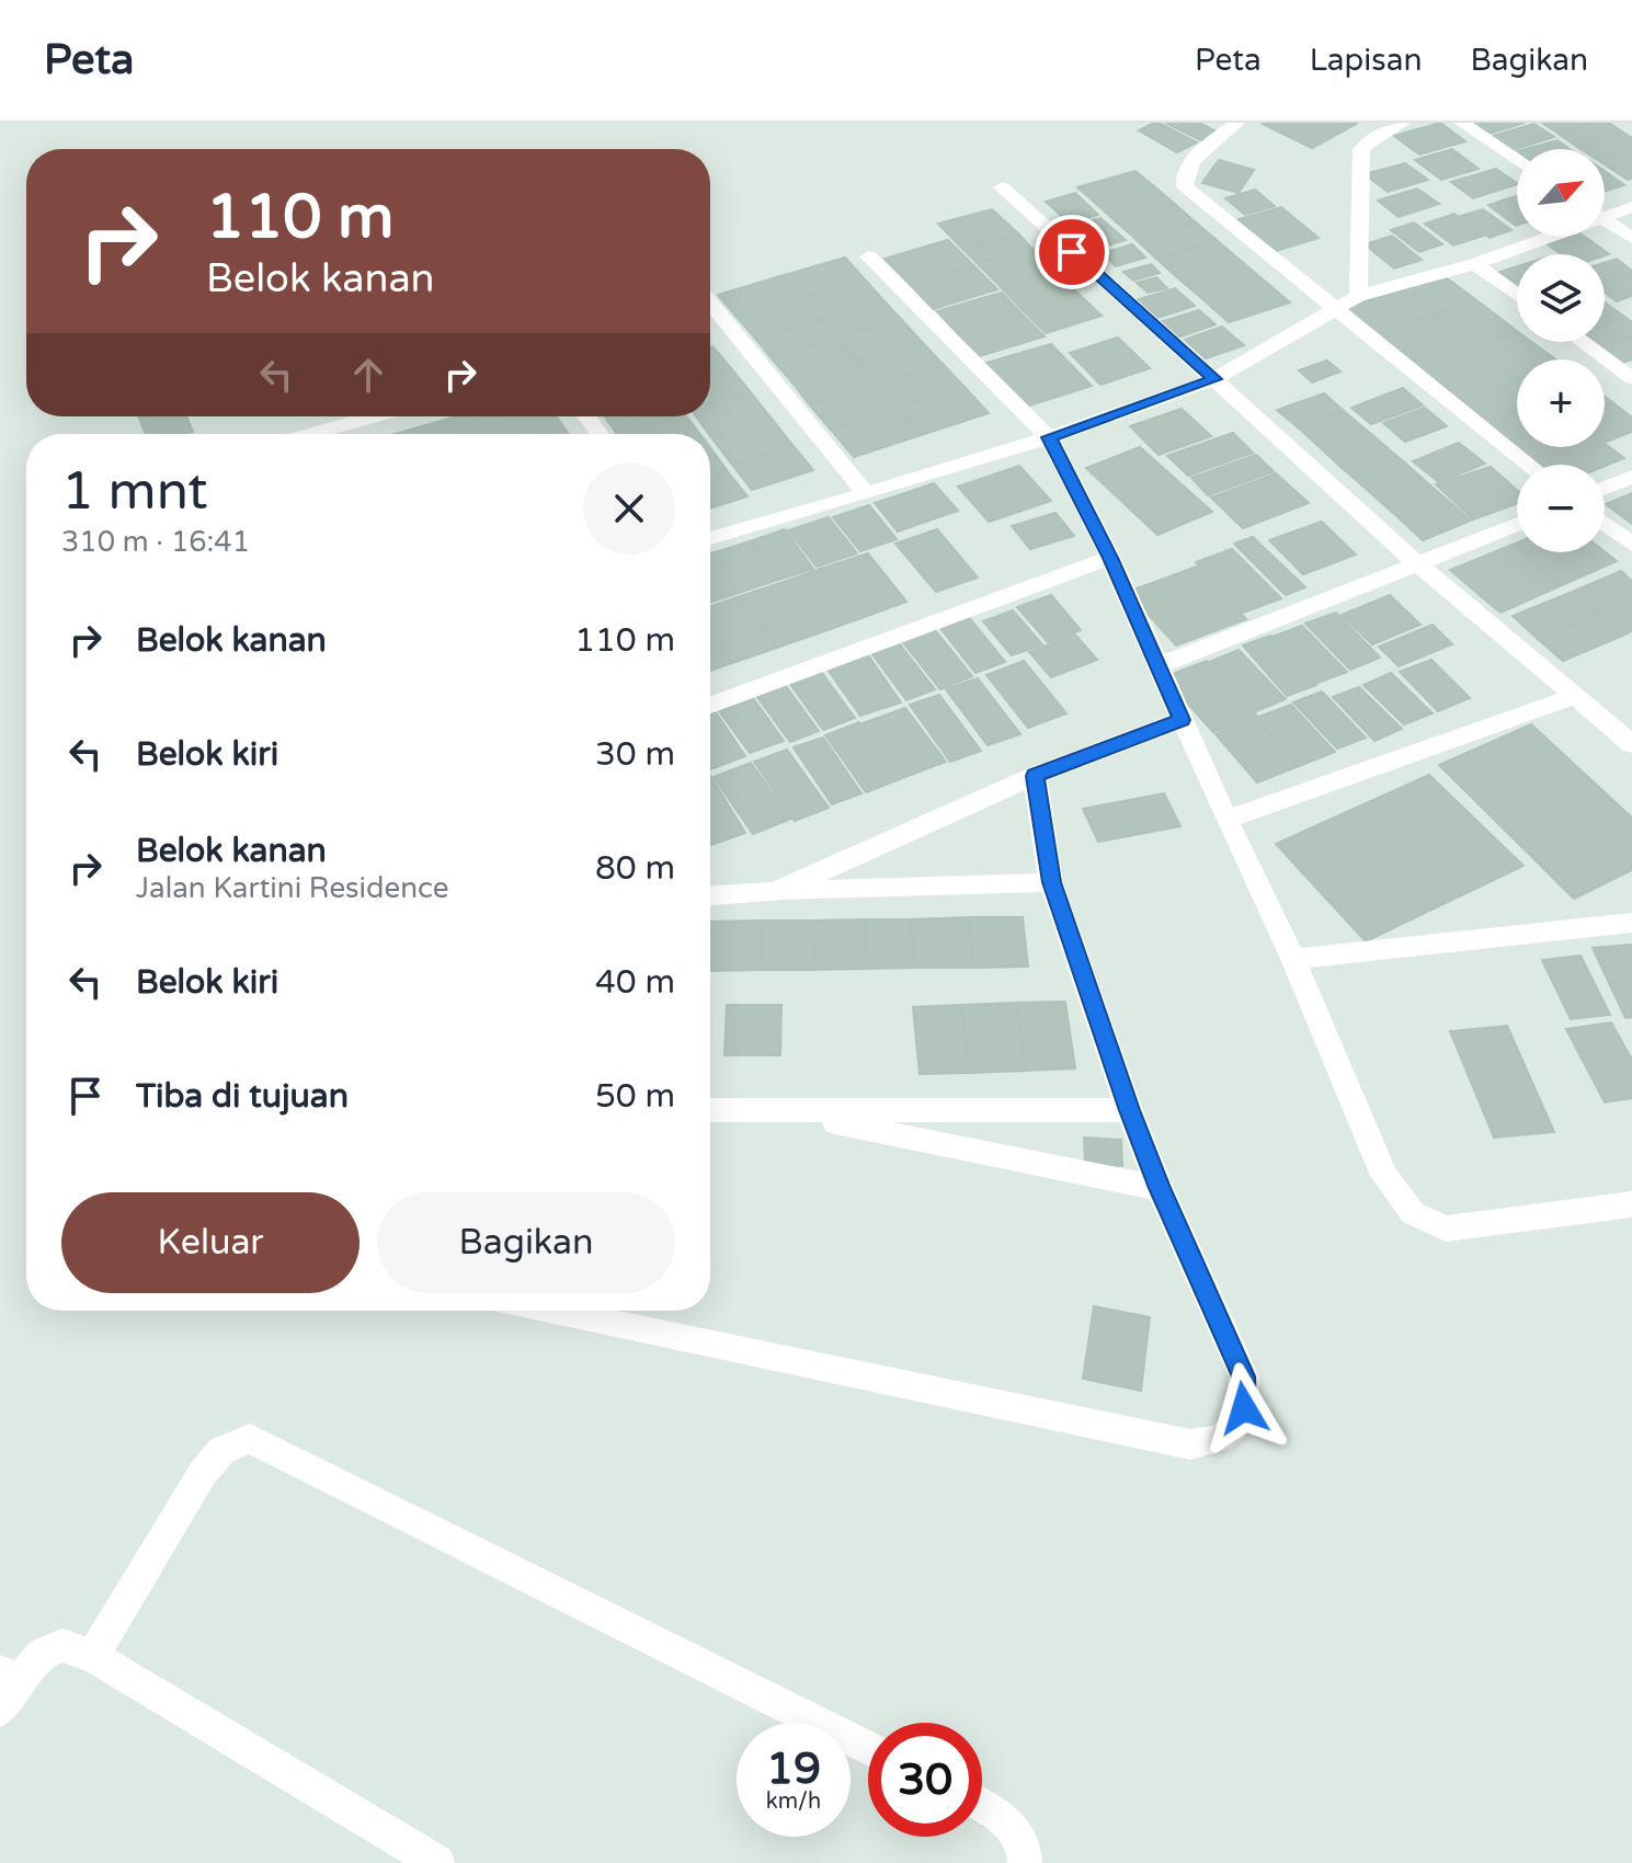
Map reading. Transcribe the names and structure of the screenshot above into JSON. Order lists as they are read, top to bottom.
{
  "north": "top right",
  "page": {
    "header": "Peta",
    "nav": ["Peta", "Lapisan", "Bagikan"],
    "map_buttons": ["+", "−"],
    "turn": ["110 m", "Belok kanan"],
    "heading": ["1 mnt", "310 m · 16:41"],
    "list": [
      {
        "name": "Belok kanan",
        "value": "110 m"
      },
      {
        "name": "Belok kiri",
        "value": "30 m"
      },
      {
        "name": "Belok kanan",
        "note": "Jalan Kartini Residence",
        "value": "80 m"
      },
      {
        "name": "Belok kiri",
        "value": "40 m"
      },
      {
        "name": "Tiba di tujuan",
        "value": "50 m"
      }
    ],
    "buttons": ["Keluar", "Bagikan"],
    "speed": "19 km/h",
    "limit": "30"
  }
}
